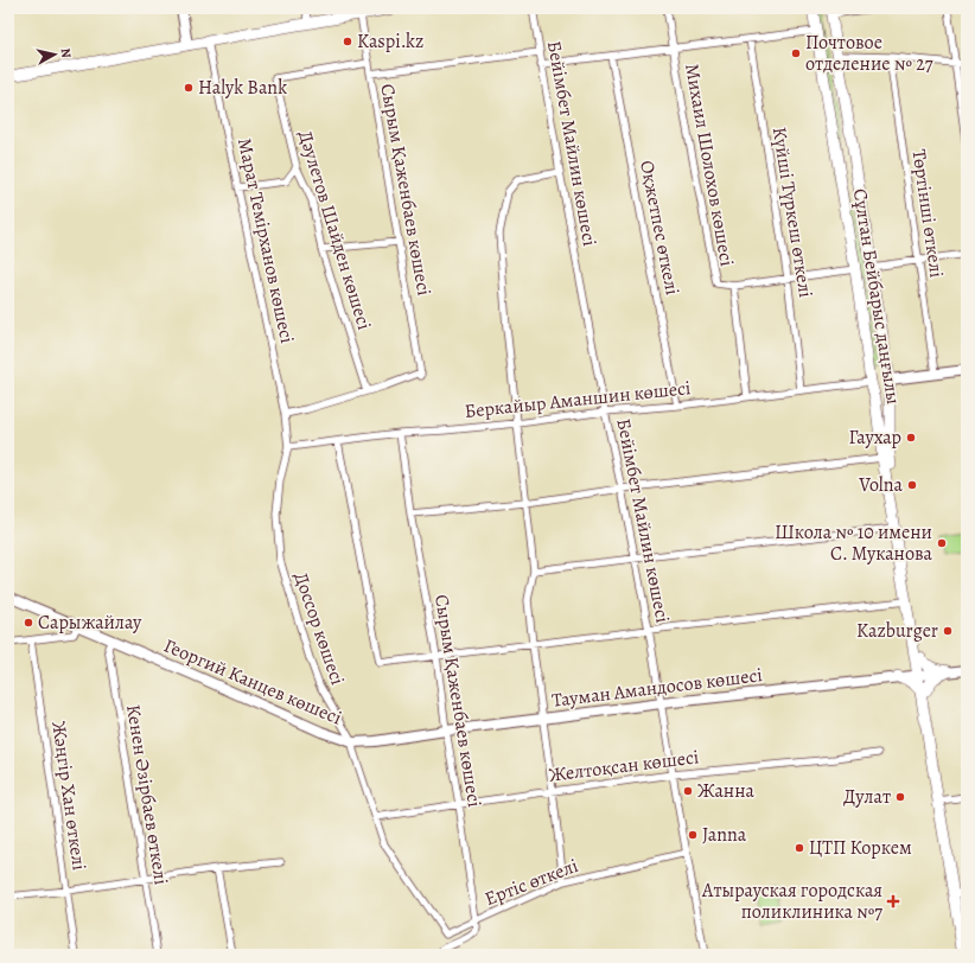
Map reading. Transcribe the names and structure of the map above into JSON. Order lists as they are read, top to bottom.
{
  "streets": {
    "main road": ["Сұлтан Бейбарыс даңғылы", "Георгий Канцев көшесі", "Тауман Амандосов көшесі"],
    "street": [
      "Бейімбет Майлин көшесі",
      "Михаил Шолохов көшесі",
      "Сырым Қаженбаев көшесі",
      "Күйші Түркеш өткелі",
      "Төртінші өткелі",
      "Оқжетпес өткелі",
      "Дәулетов Шайден көшесі",
      "Марат Темірханов көшесі",
      "Беркайыр Аманшин көшесі",
      "Доссор көшесі",
      "Желтоқсан көшесі",
      "Кенен Әзірбаев өткелі",
      "Жәңгір Хан өткелі",
      "Ертіс өткелі"
    ]
  },
  "crossings": [
    ["Бейімбет Майлин көшесі", "Беркайыр Аманшин көшесі"],
    ["Бейімбет Майлин көшесі", "Тауман Амандосов көшесі"],
    ["Бейімбет Майлин көшесі", "Желтоқсан көшесі"],
    ["Бейімбет Майлин көшесі", "Ертіс өткелі"],
    ["Михаил Шолохов көшесі", "Беркайыр Аманшин көшесі"],
    ["Сырым Қаженбаев көшесі", "Дәулетов Шайден көшесі"],
    ["Сырым Қаженбаев көшесі", "Беркайыр Аманшин көшесі"],
    ["Сырым Қаженбаев көшесі", "Тауман Амандосов көшесі"],
    ["Сырым Қаженбаев көшесі", "Желтоқсан көшесі"],
    ["Сырым Қаженбаев көшесі", "Ертіс өткелі"],
    ["Күйші Түркеш өткелі", "Беркайыр Аманшин көшесі"],
    ["Оқжетпес өткелі", "Беркайыр Аманшин көшесі"],
    ["Марат Темірханов көшесі", "Беркайыр Аманшин көшесі"],
    ["Марат Темірханов көшесі", "Доссор көшесі"],
    ["Сұлтан Бейбарыс даңғылы", "Беркайыр Аманшин көшесі"],
    ["Сұлтан Бейбарыс даңғылы", "Тауман Амандосов көшесі"],
    ["Беркайыр Аманшин көшесі", "Доссор көшесі"],
    ["Доссор көшесі", "Георгий Канцев көшесі"],
    ["Доссор көшесі", "Тауман Амандосов көшесі"],
    ["Доссор көшесі", "Желтоқсан көшесі"],
    ["Доссор көшесі", "Ертіс өткелі"],
    ["Георгий Канцев көшесі", "Тауман Амандосов көшесі"],
    ["Георгий Канцев көшесі", "Кенен Әзірбаев өткелі"]
  ],
  "places": {
    "other": [
      "Kaspi.kz",
      "Почтовое отделение № 27",
      "Halyk Bank",
      "Гаухар",
      "Volna",
      "Школа № 10 имени С. Муканова",
      "Сарыжайлау",
      "Kazburger",
      "Жанна",
      "Дулат",
      "Janna",
      "ЦТП Коркем"
    ],
    "health": ["Атырауская городская поликлиника №7"]
  },
  "north": "right"
}
